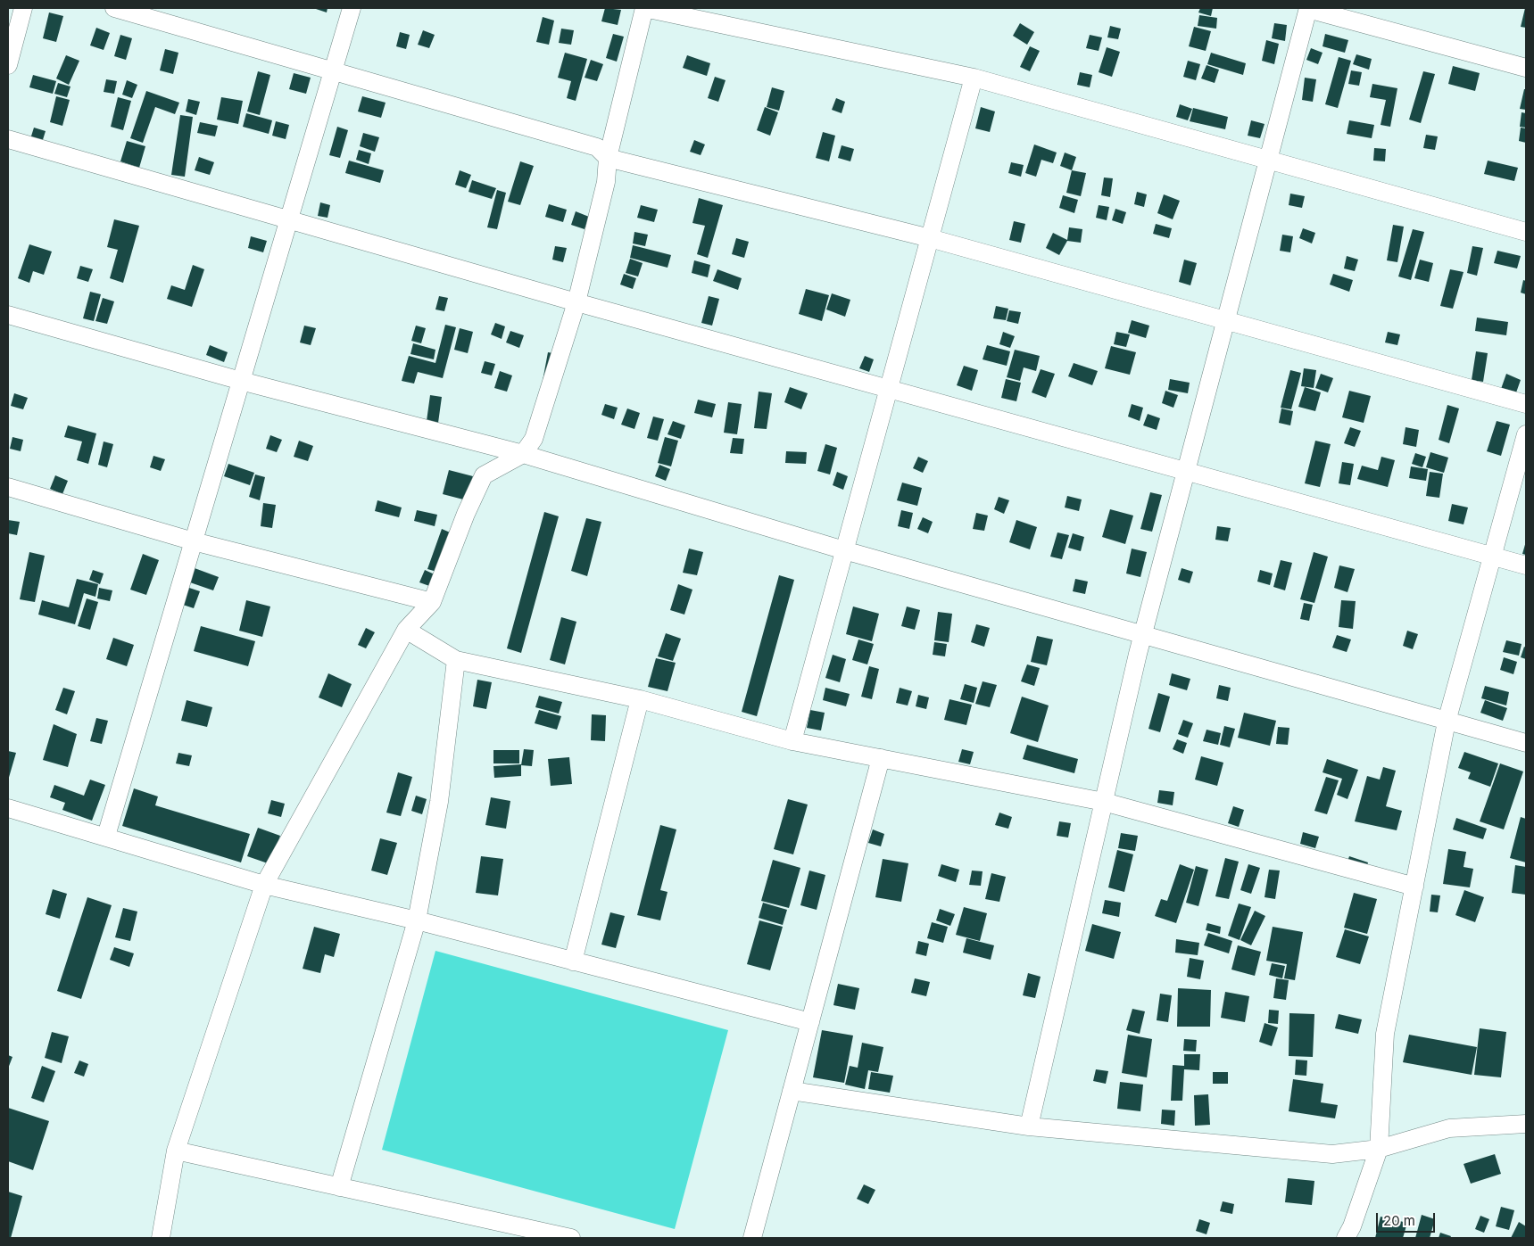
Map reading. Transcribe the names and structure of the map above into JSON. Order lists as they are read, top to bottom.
{
  "scale_bar": "20 m"
}
